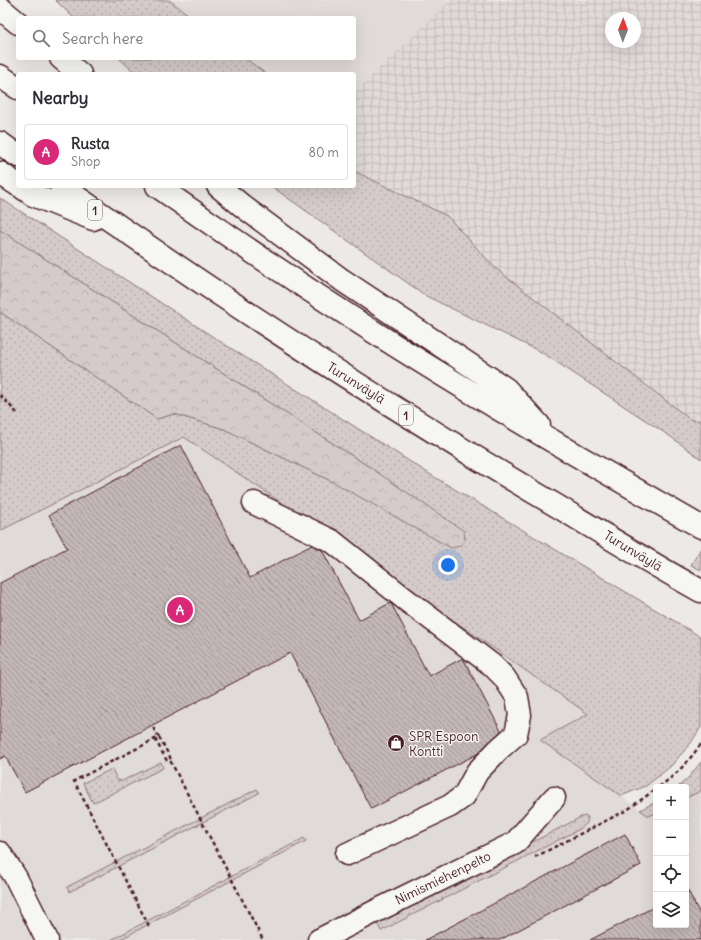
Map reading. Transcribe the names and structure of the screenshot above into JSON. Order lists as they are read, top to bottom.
{
  "streets": {
    "main road": ["1", "Turunväylä", "Nimismiehenpelto"]
  },
  "places": {
    "shop": ["SPR Espoon Kontti"]
  },
  "north": "top",
  "page": {
    "search": "Search here",
    "heading": "Nearby",
    "list": [
      {
        "mark": "A",
        "name": "Rusta",
        "note": "Shop",
        "value": "80 m"
      }
    ],
    "pins": "A",
    "map_buttons": ["+", "−"]
  }
}
